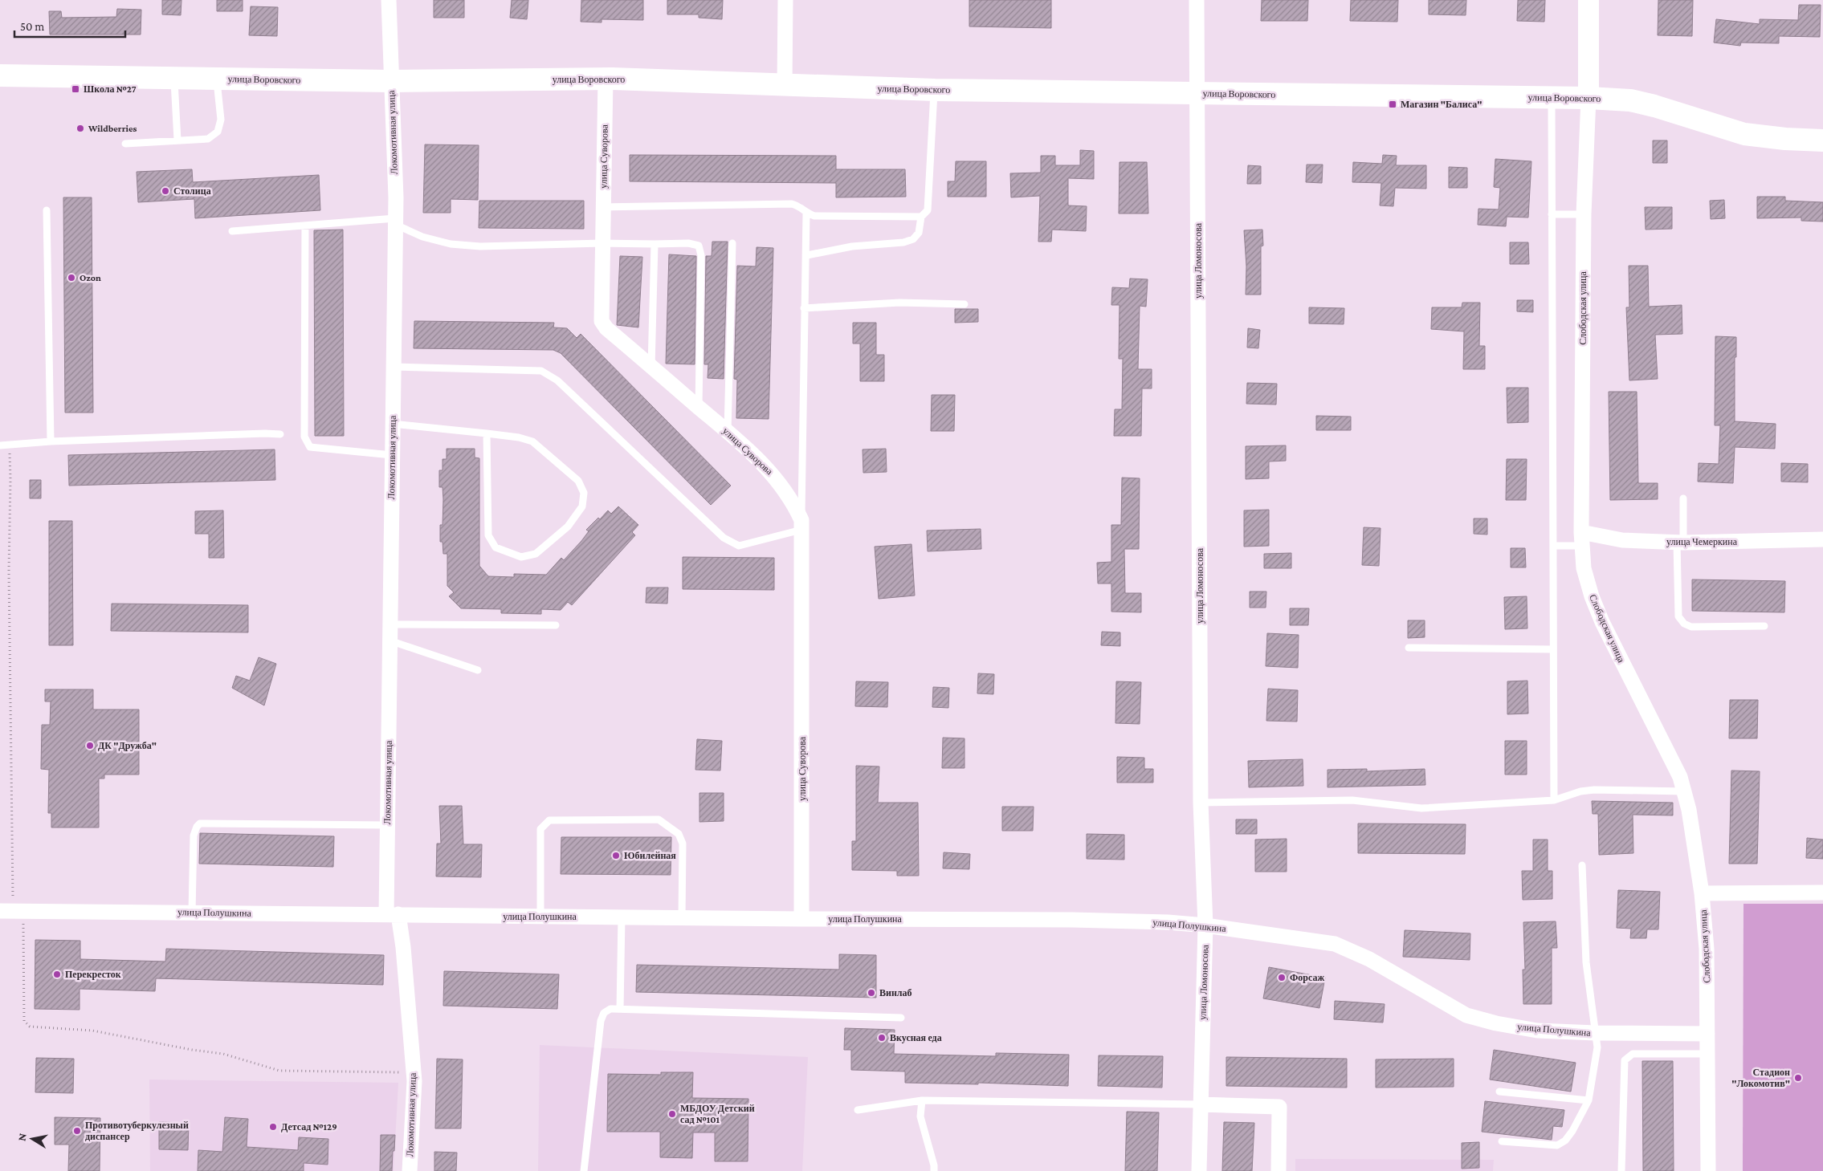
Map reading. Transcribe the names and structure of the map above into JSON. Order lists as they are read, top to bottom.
{
  "streets": {
    "main road": ["улица Воровского"],
    "street": [
      "Локомотивная улица",
      "улица Суворова",
      "улица Ломоносова",
      "Слободская улица",
      "улица Чемеркина",
      "улица Полушкина"
    ]
  },
  "crossings": [
    ["улица Воровского", "Локомотивная улица"],
    ["улица Воровского", "улица Суворова"],
    ["улица Воровского", "улица Ломоносова"],
    ["улица Воровского", "Слободская улица"],
    ["Локомотивная улица", "улица Полушкина"],
    ["улица Суворова", "улица Полушкина"],
    ["улица Ломоносова", "улица Полушкина"],
    ["Слободская улица", "улица Чемеркина"],
    ["Слободская улица", "улица Полушкина"]
  ],
  "places": {
    "transit": ["Школа №27", "Магазин \"Балиса\""],
    "other": [
      "Wildberries",
      "Столица",
      "Ozon",
      "ДК \"Дружба\"",
      "Юбилейная",
      "Перекресток",
      "Форсаж",
      "Винлаб",
      "Вкусная еда",
      "Стадион \"Локомотив\"",
      "МБДОУ Детский сад №101",
      "Детсад №129",
      "Противотуберкулезный диспансер"
    ]
  },
  "scale_bar": "50 m",
  "north": "left"
}
